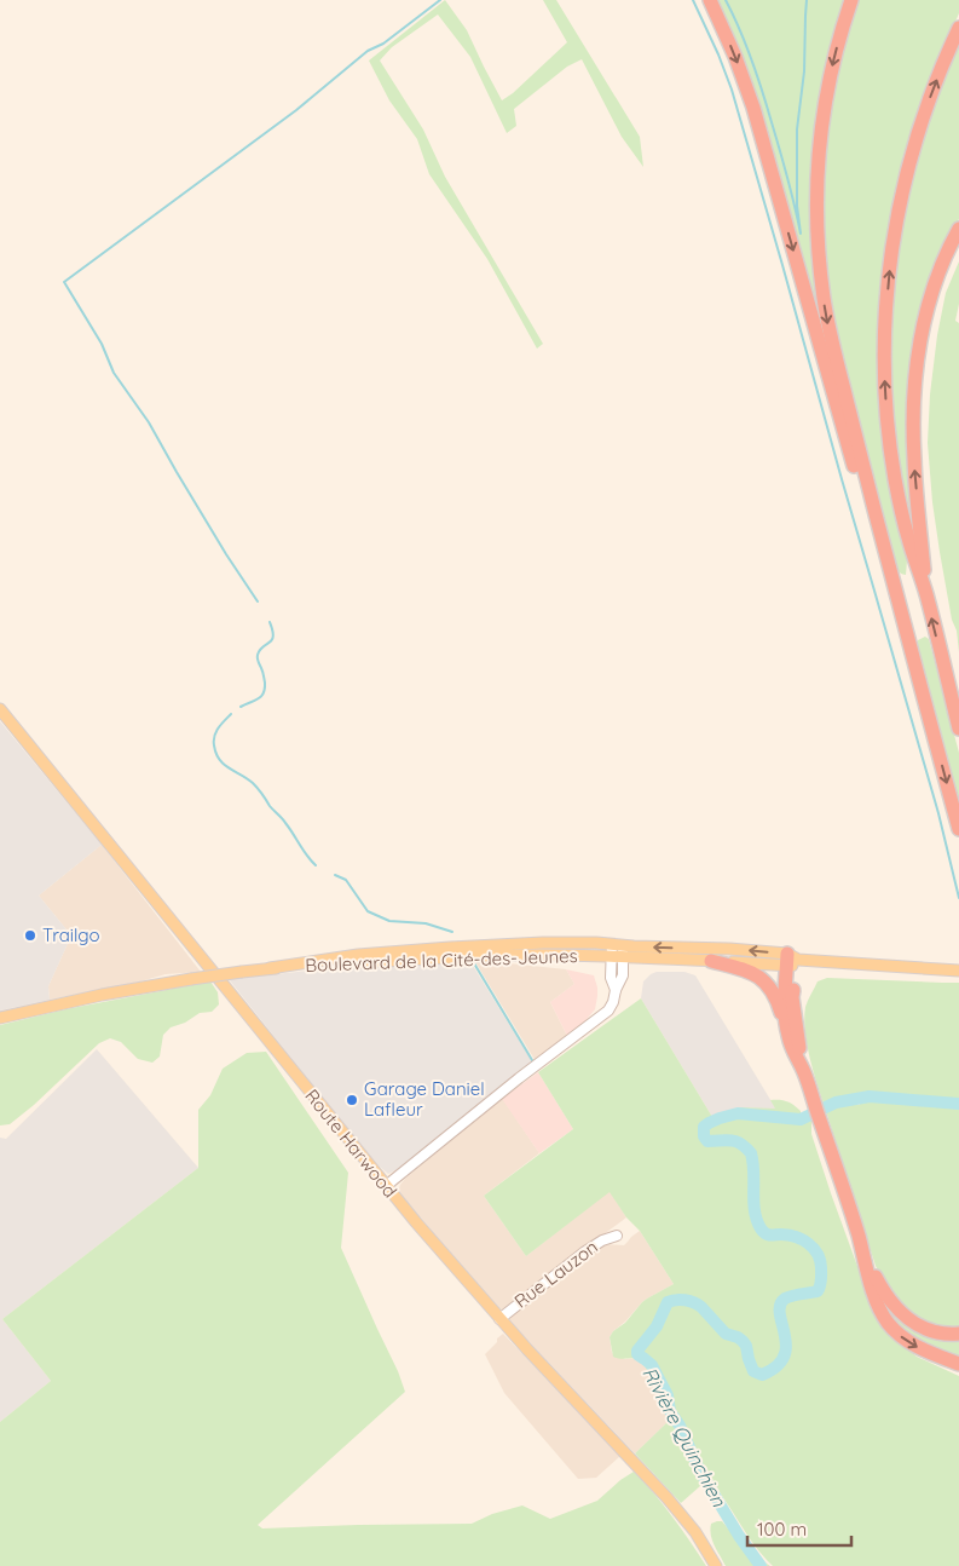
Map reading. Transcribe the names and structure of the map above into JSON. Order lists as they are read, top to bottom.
{
  "streets": {
    "main road": ["Boulevard de la Cité-des-Jeunes", "Route Harwood"],
    "street": ["Rue Lauzon"]
  },
  "crossings": [
    ["Route Harwood", "Rue Lauzon"]
  ],
  "water": ["Rivière Quinchien"],
  "places": ["Trailgo", "Garage Daniel Lafleur"],
  "scale_bar": "100 m"
}
